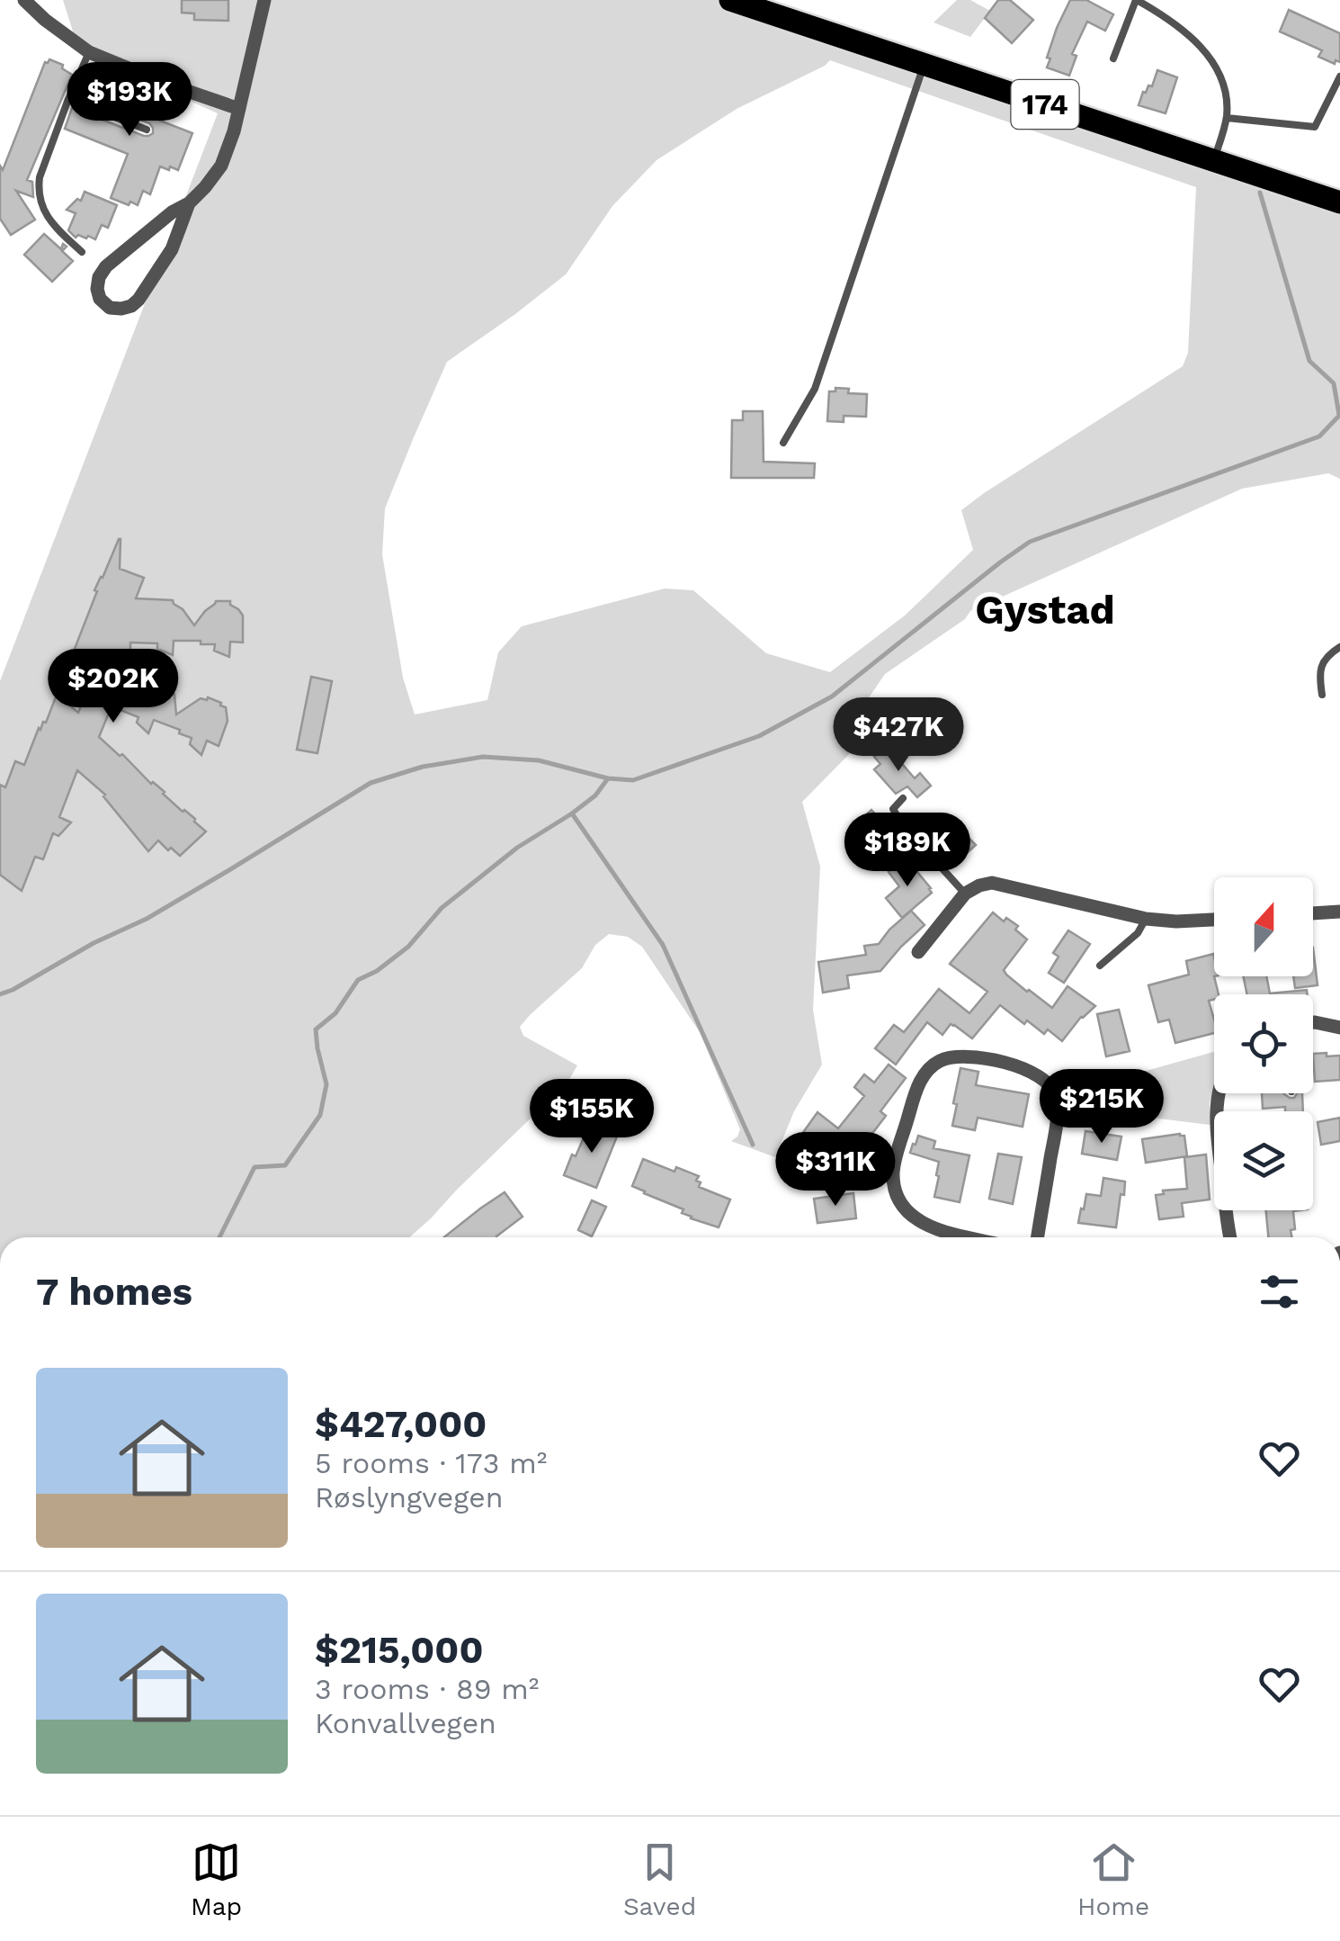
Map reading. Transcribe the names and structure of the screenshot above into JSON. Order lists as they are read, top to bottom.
{
  "streets": {
    "main road": ["174"]
  },
  "districts": ["Gystad"],
  "north": "top",
  "page": {
    "price": [
      "$193K",
      "$202K",
      "$427K",
      "$189K",
      "$215K",
      "$155K",
      "$311K"
    ],
    "heading": "7 homes",
    "list": [
      {
        "name": "$427,000",
        "note": "5 rooms · 173 m² · Røslyngvegen"
      },
      {
        "name": "$215,000",
        "note": "3 rooms · 89 m² · Konvallvegen"
      }
    ],
    "tabs": ["Map", "Saved", "Home"]
  }
}
